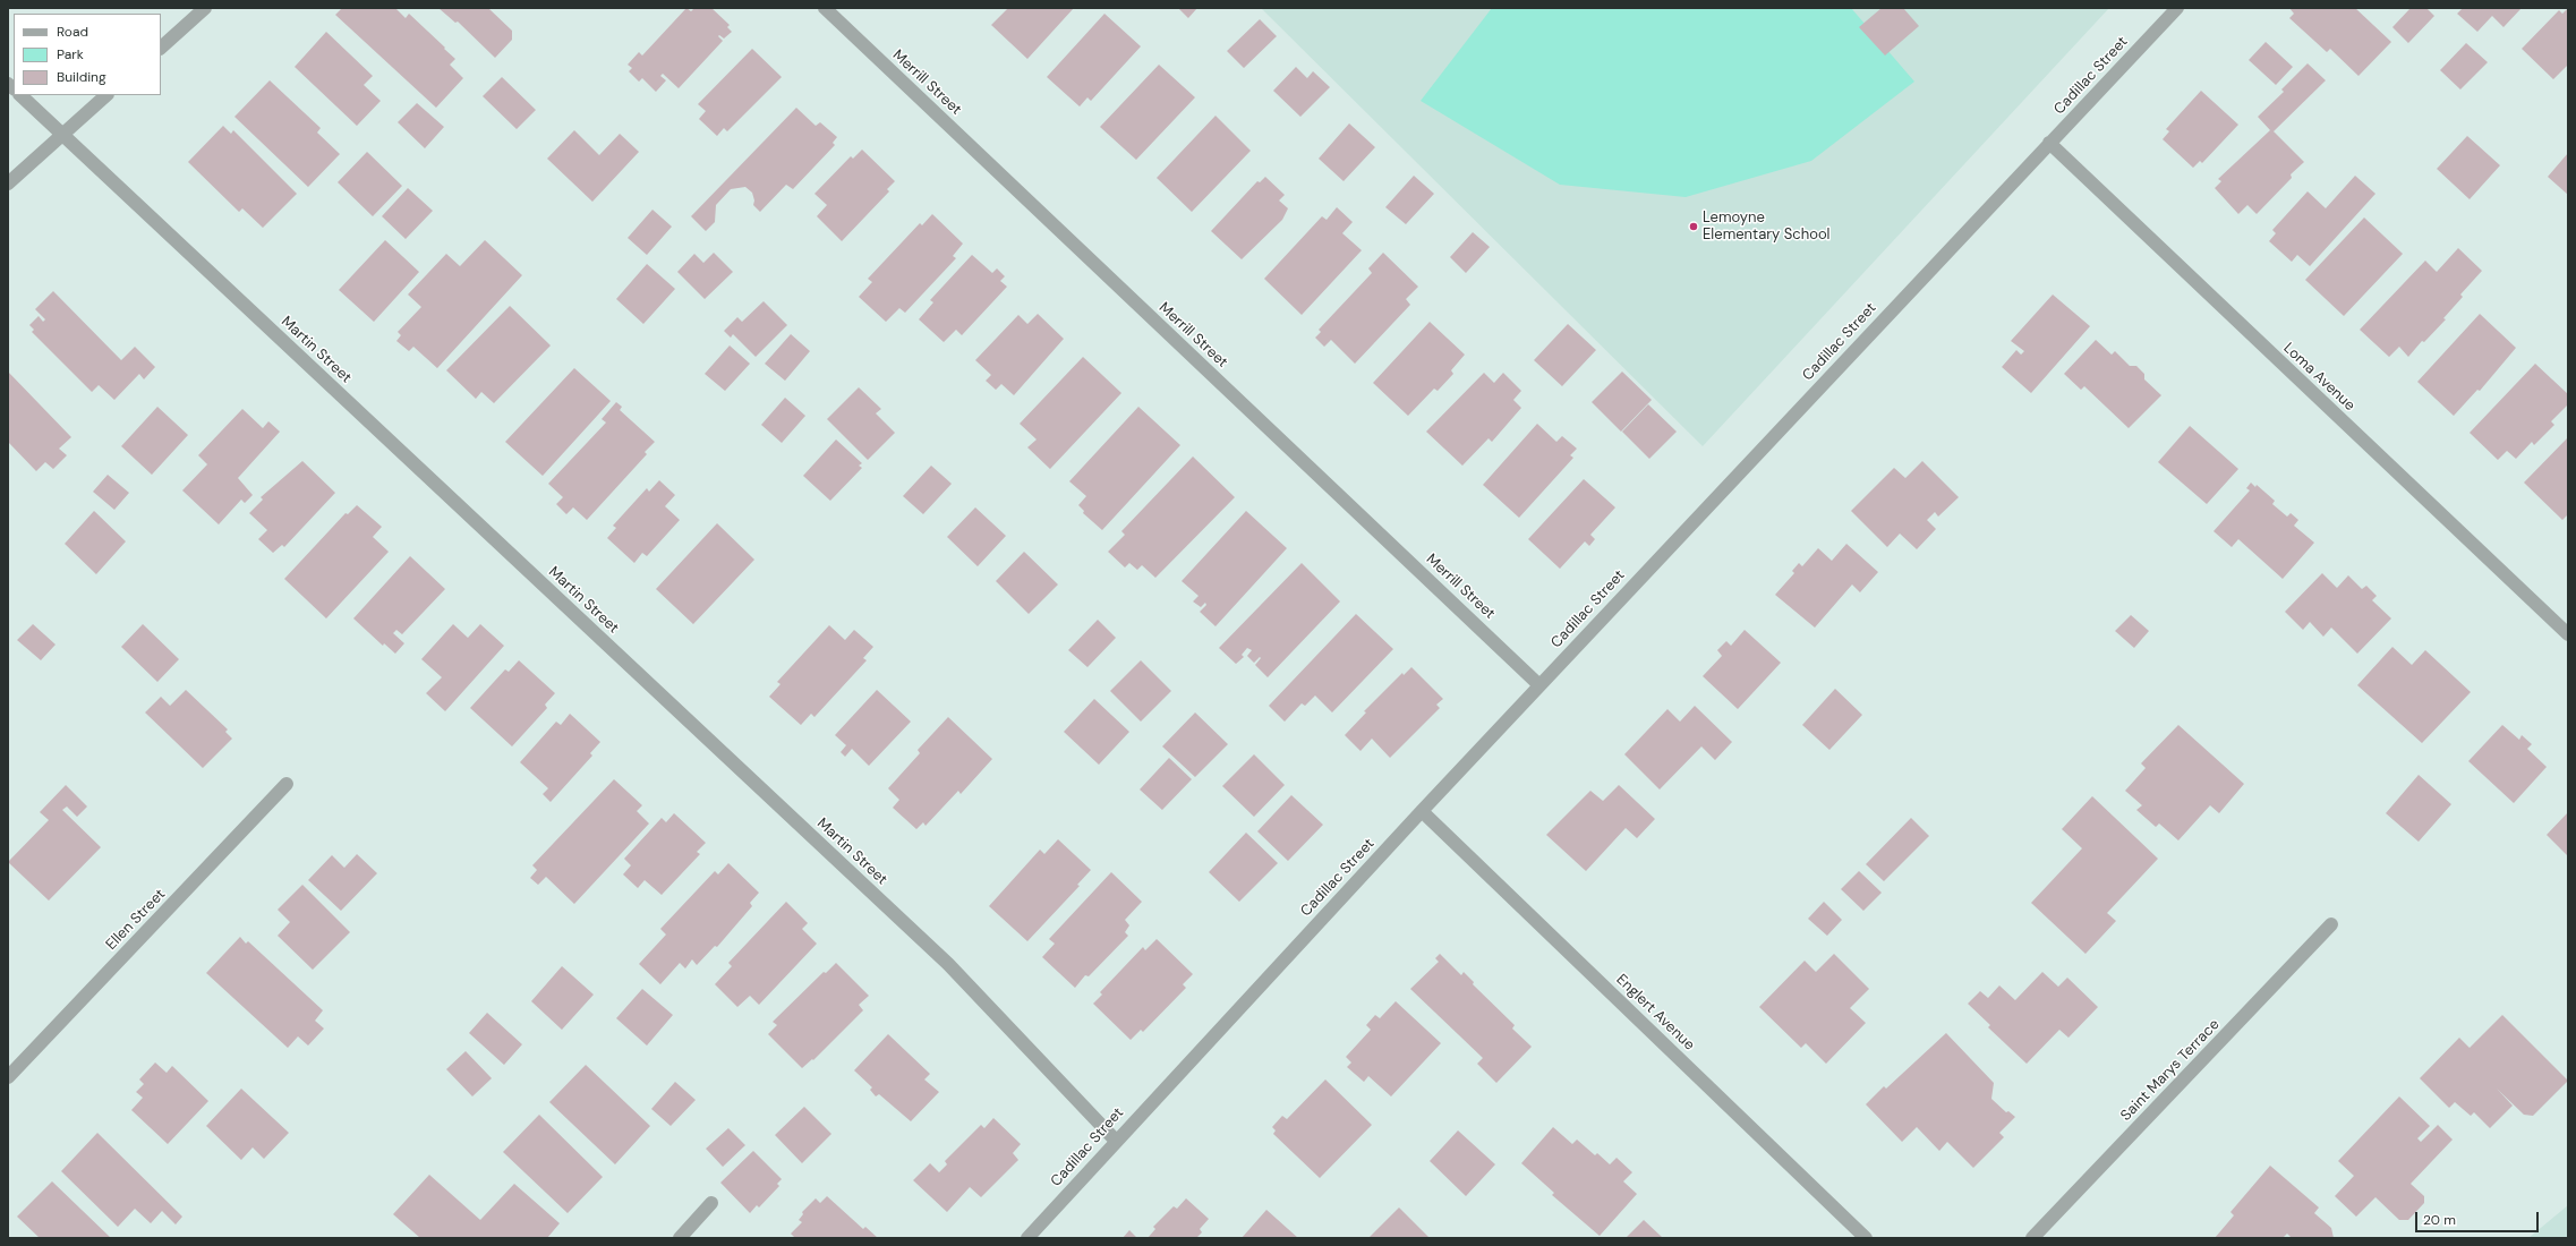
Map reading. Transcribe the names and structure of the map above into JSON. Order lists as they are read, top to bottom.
{
  "streets": {
    "street": [
      "Cadillac Street",
      "Merrill Street",
      "Martin Street",
      "Loma Avenue",
      "Ellen Street",
      "Englert Avenue",
      "Saint Marys Terrace"
    ]
  },
  "crossings": [
    ["Cadillac Street", "Merrill Street"],
    ["Cadillac Street", "Martin Street"],
    ["Cadillac Street", "Loma Avenue"],
    ["Cadillac Street", "Englert Avenue"]
  ],
  "places": ["Lemoyne Elementary School"],
  "legend": ["Road", "Park", "Building"],
  "scale_bar": "20 m"
}
